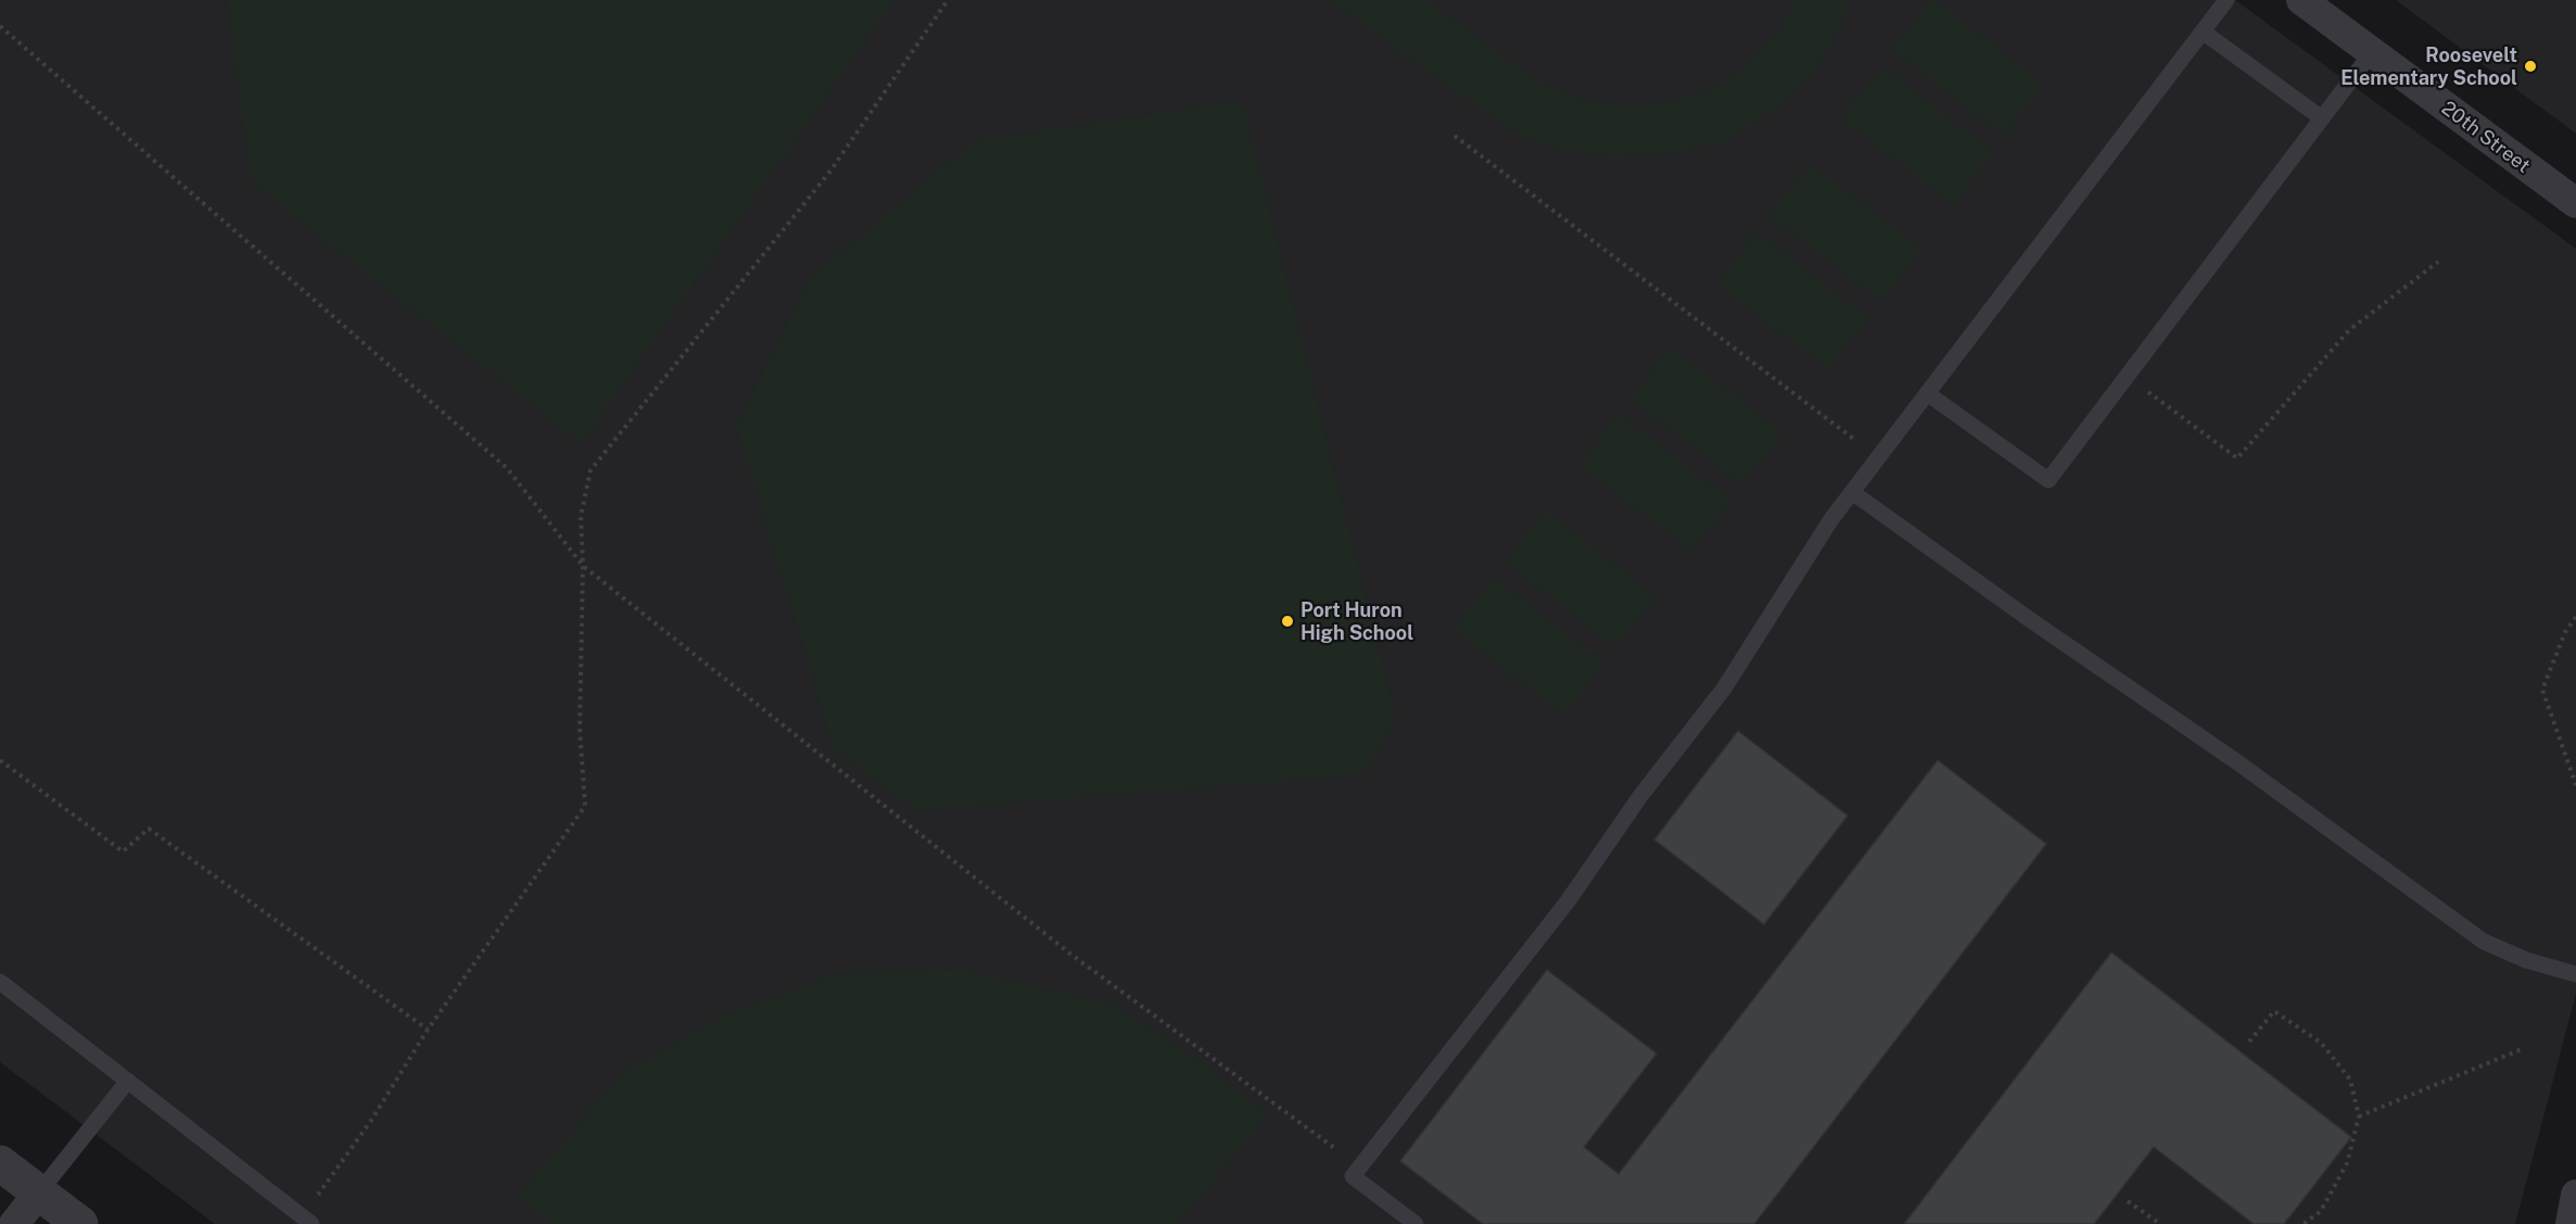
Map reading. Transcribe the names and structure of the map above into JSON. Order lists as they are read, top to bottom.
{
  "streets": {
    "street": ["20th Street"]
  },
  "places": ["Roosevelt Elementary School", "Port Huron High School"]
}
